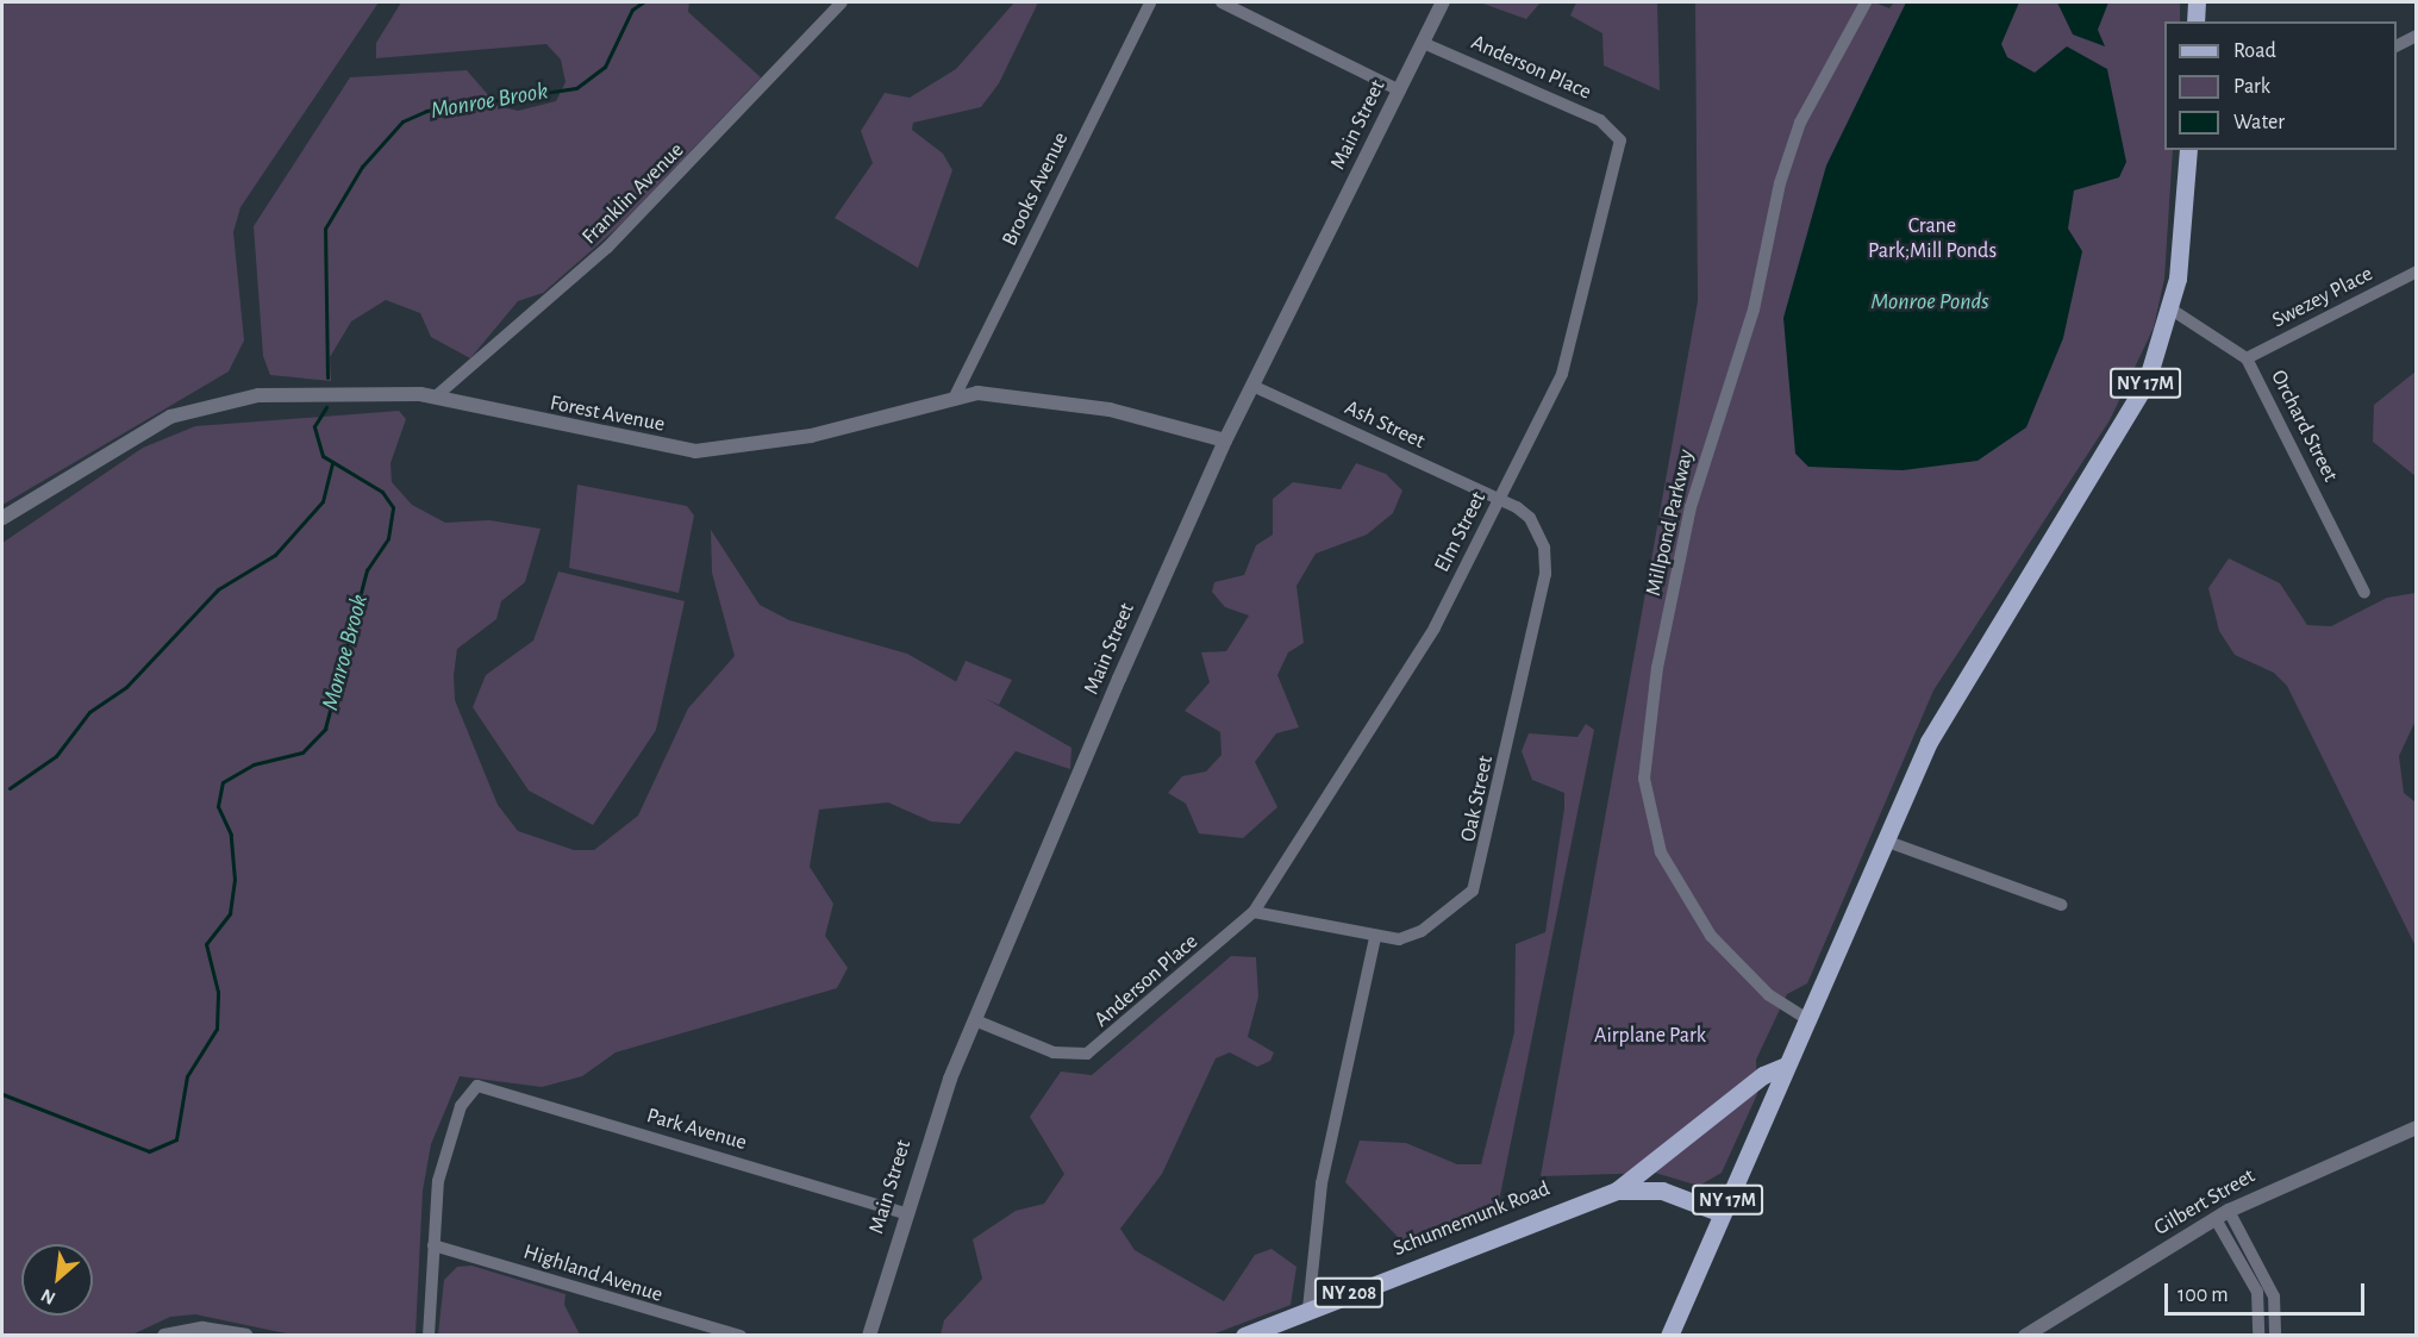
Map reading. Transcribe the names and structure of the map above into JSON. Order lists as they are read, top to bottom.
{
  "streets": {
    "main road": ["NY 17M", "Schunnemunk Road", "NY 208"],
    "street": [
      "Anderson Place",
      "Main Street",
      "Brooks Avenue",
      "Franklin Avenue",
      "Swezey Place",
      "Forest Avenue",
      "Ash Street",
      "Orchard Street",
      "Millpond Parkway",
      "Elm Street",
      "Oak Street",
      "Park Avenue",
      "Gilbert Street",
      "Highland Avenue"
    ]
  },
  "crossings": [
    ["Anderson Place", "Main Street"],
    ["Anderson Place", "Elm Street"],
    ["Anderson Place", "Oak Street"],
    ["Main Street", "Forest Avenue"],
    ["Main Street", "Ash Street"],
    ["Main Street", "Park Avenue"],
    ["Brooks Avenue", "Forest Avenue"],
    ["Franklin Avenue", "Forest Avenue"],
    ["Swezey Place", "Orchard Street"],
    ["NY 17M", "Orchard Street"],
    ["NY 17M", "Millpond Parkway"],
    ["NY 17M", "Schunnemunk Road"],
    ["Ash Street", "Elm Street"],
    ["Ash Street", "Oak Street"],
    ["Elm Street", "Oak Street"],
    ["Park Avenue", "Highland Avenue"]
  ],
  "water": ["Monroe Brook", "Monroe Ponds"],
  "parks": ["Crane Park;Mill Ponds", "Airplane Park"],
  "legend": ["Road", "Park", "Water"],
  "scale_bar": "100 m",
  "north": "bottom left"
}
